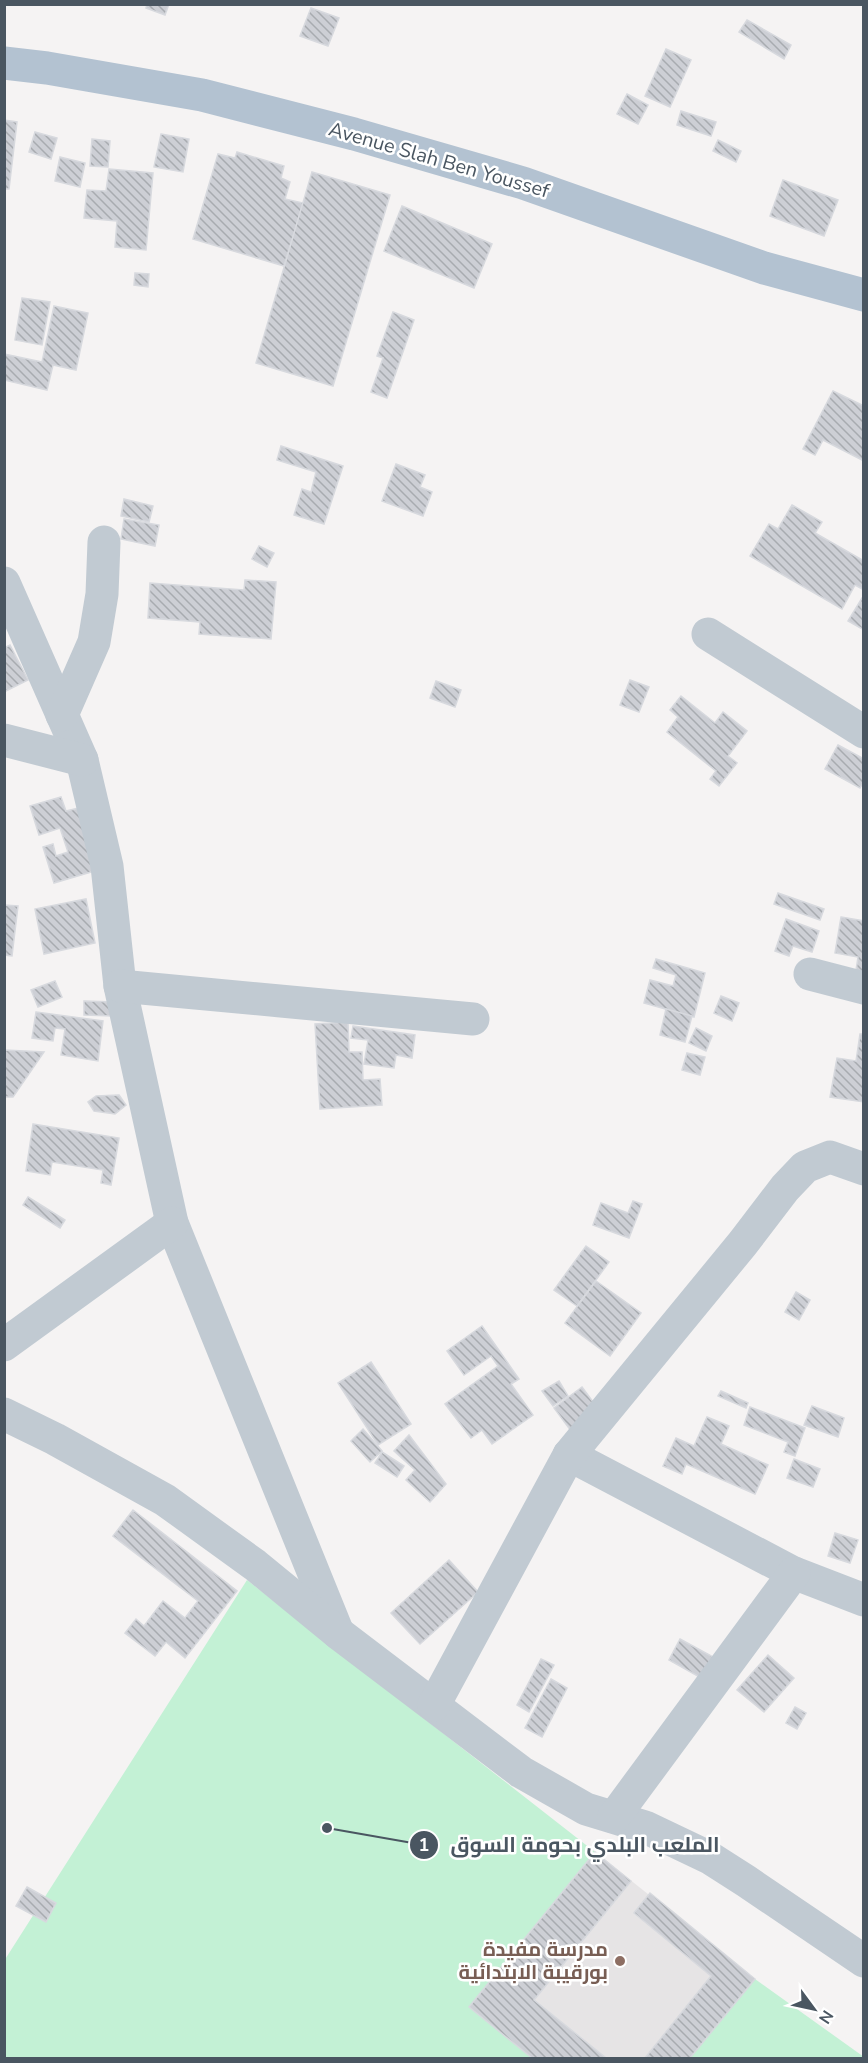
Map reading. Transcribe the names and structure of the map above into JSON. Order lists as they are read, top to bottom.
{
  "streets": {
    "main road": ["Avenue Slah Ben Youssef"]
  },
  "places": ["الملعب البلدي بحومة السوق", "مدرسة مفيدة بورقيبة الابتدائية"],
  "north": "bottom right"
}
